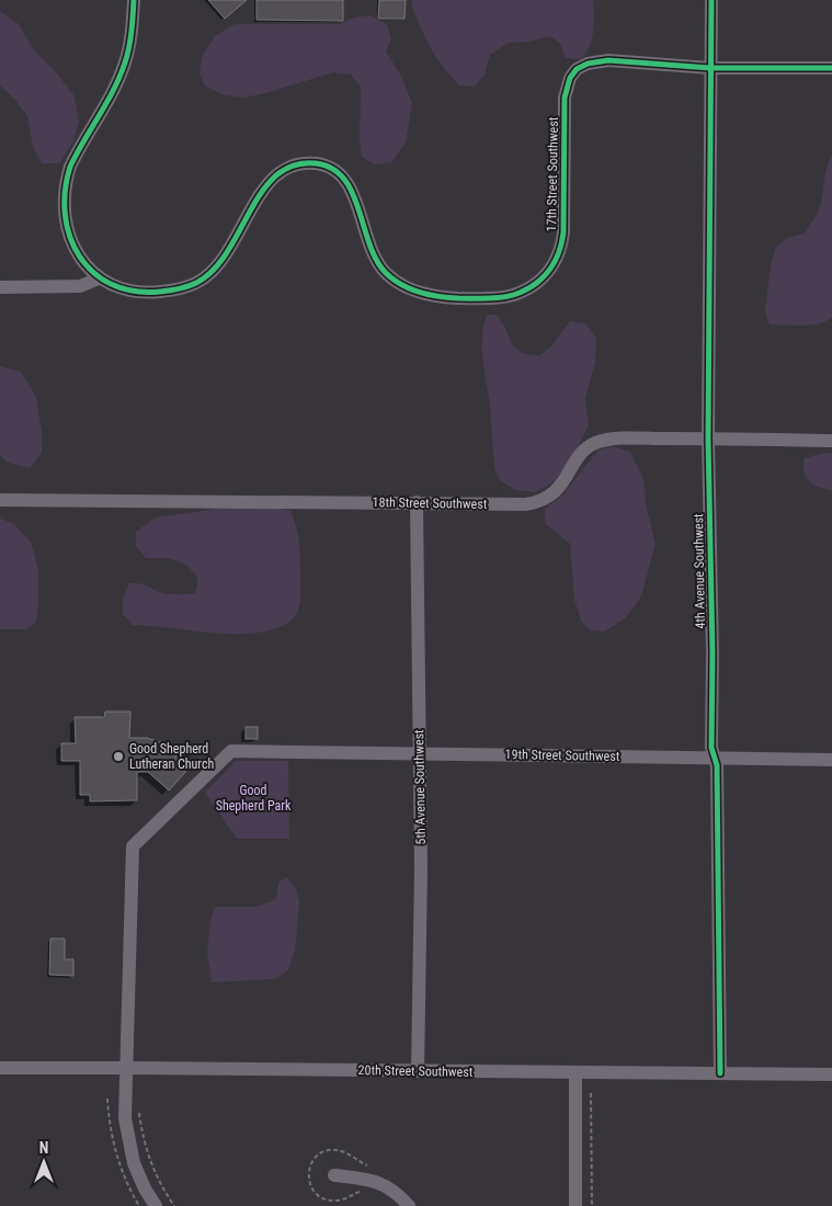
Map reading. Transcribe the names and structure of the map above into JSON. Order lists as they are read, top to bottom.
{
  "streets": {
    "street": [
      "17th Street Southwest",
      "18th Street Southwest",
      "4th Avenue Southwest",
      "19th Street Southwest",
      "5th Avenue Southwest",
      "20th Street Southwest"
    ]
  },
  "crossings": [
    ["17th Street Southwest", "4th Avenue Southwest"],
    ["18th Street Southwest", "4th Avenue Southwest"],
    ["18th Street Southwest", "5th Avenue Southwest"],
    ["4th Avenue Southwest", "19th Street Southwest"],
    ["4th Avenue Southwest", "20th Street Southwest"],
    ["19th Street Southwest", "5th Avenue Southwest"],
    ["19th Street Southwest", "20th Street Southwest"],
    ["5th Avenue Southwest", "20th Street Southwest"]
  ],
  "parks": ["Good Shepherd Park"],
  "places": ["Good Shepherd Lutheran Church"],
  "north": "top"
}
